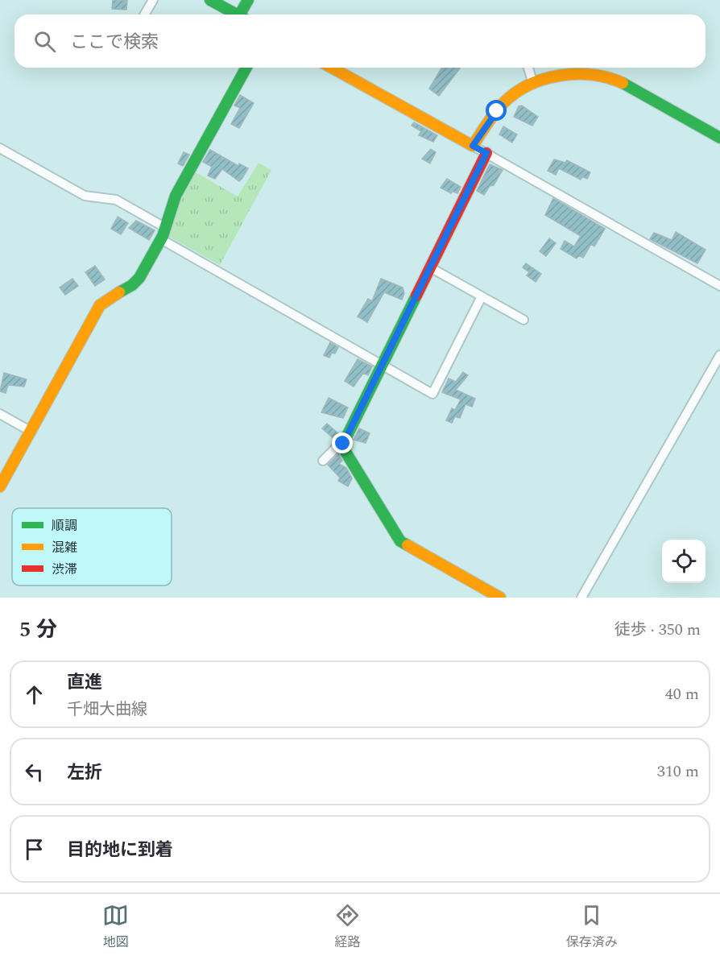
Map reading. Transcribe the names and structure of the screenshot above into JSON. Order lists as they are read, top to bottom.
{
  "legend": ["順調", "混雑", "渋滞"],
  "page": {
    "search": "ここで検索",
    "heading": ["5 分", "徒歩 · 350 m"],
    "list": [
      ["直進", "千畑大曲線", "40 m"],
      ["左折", "310 m"],
      "目的地に到着"
    ],
    "nav": ["地図", "経路", "保存済み"]
  }
}
